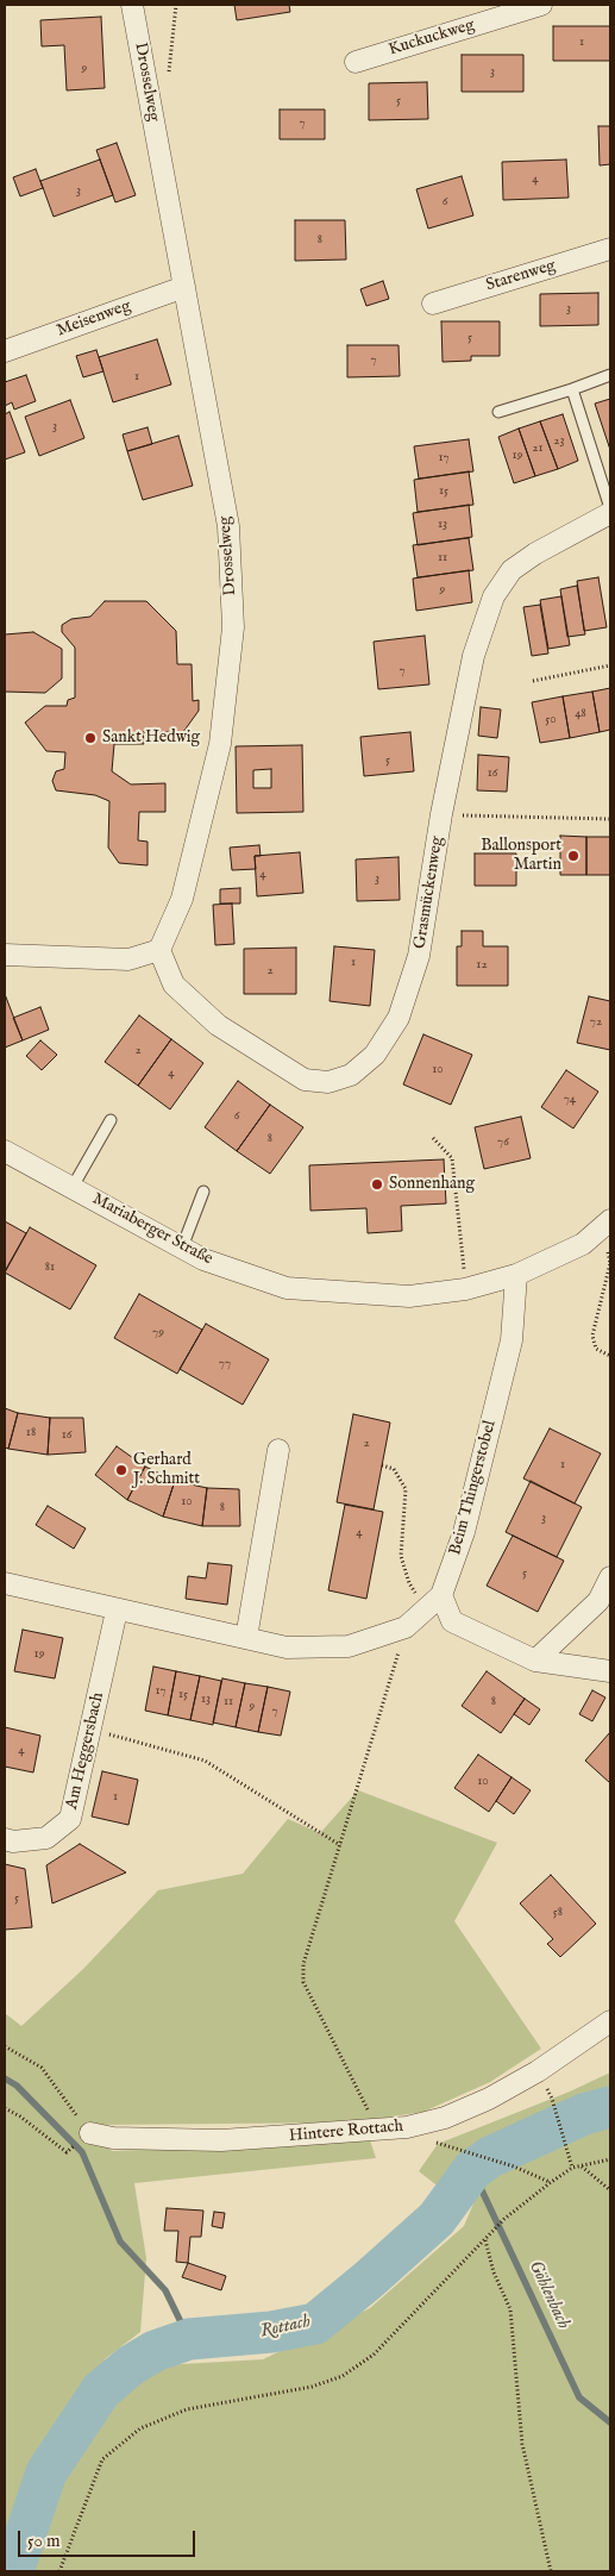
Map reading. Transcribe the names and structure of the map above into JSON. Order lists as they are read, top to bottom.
{
  "streets": {
    "street": [
      "Kuckuckweg",
      "Drosselweg",
      "Starenweg",
      "Meisenweg",
      "Grasmückenweg",
      "Mariaberger Straße",
      "Beim Thingerstobel",
      "Am Heggersbach",
      "Hintere Rottach"
    ]
  },
  "crossings": [
    ["Drosselweg", "Meisenweg"],
    ["Drosselweg", "Grasmückenweg"],
    ["Mariaberger Straße", "Beim Thingerstobel"]
  ],
  "water": ["Göhlenbach", "Rottach"],
  "places": [
    "Sankt Hedwig",
    "Ballonsport Martin",
    "Sonnenhang",
    "Gerhard J. Schmitt"
  ],
  "house_numbers": [
    "1",
    "9",
    "3",
    "5",
    "7",
    "4",
    "3",
    "6",
    "8",
    "3",
    "5",
    "7",
    "1",
    "3",
    "23",
    "21",
    "19",
    "17",
    "15",
    "13",
    "11",
    "9",
    "7",
    "48",
    "50",
    "5",
    "16",
    "4",
    "3",
    "1",
    "12",
    "2",
    "72",
    "2",
    "10",
    "4",
    "74",
    "6",
    "8",
    "76",
    "81",
    "79",
    "77",
    "18",
    "16",
    "2",
    "1",
    "10",
    "8",
    "3",
    "4",
    "5",
    "19",
    "17",
    "15",
    "13",
    "11",
    "8",
    "9",
    "7",
    "4",
    "10",
    "1",
    "5",
    "58"
  ],
  "scale_bar": "50 m"
}
